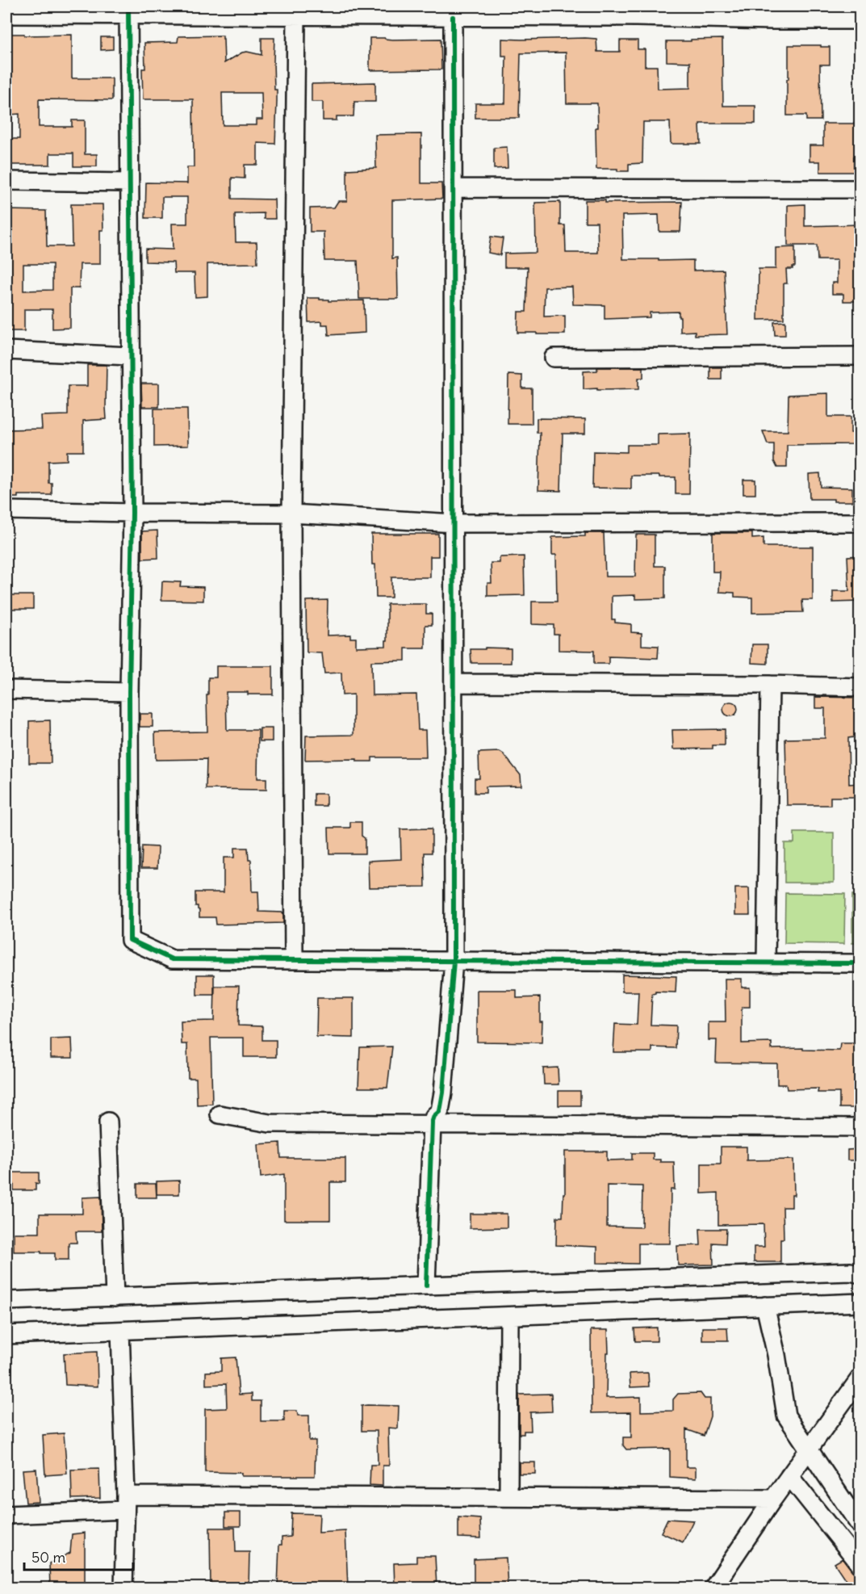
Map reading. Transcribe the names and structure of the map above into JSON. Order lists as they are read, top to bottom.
{
  "scale_bar": "50 m"
}
